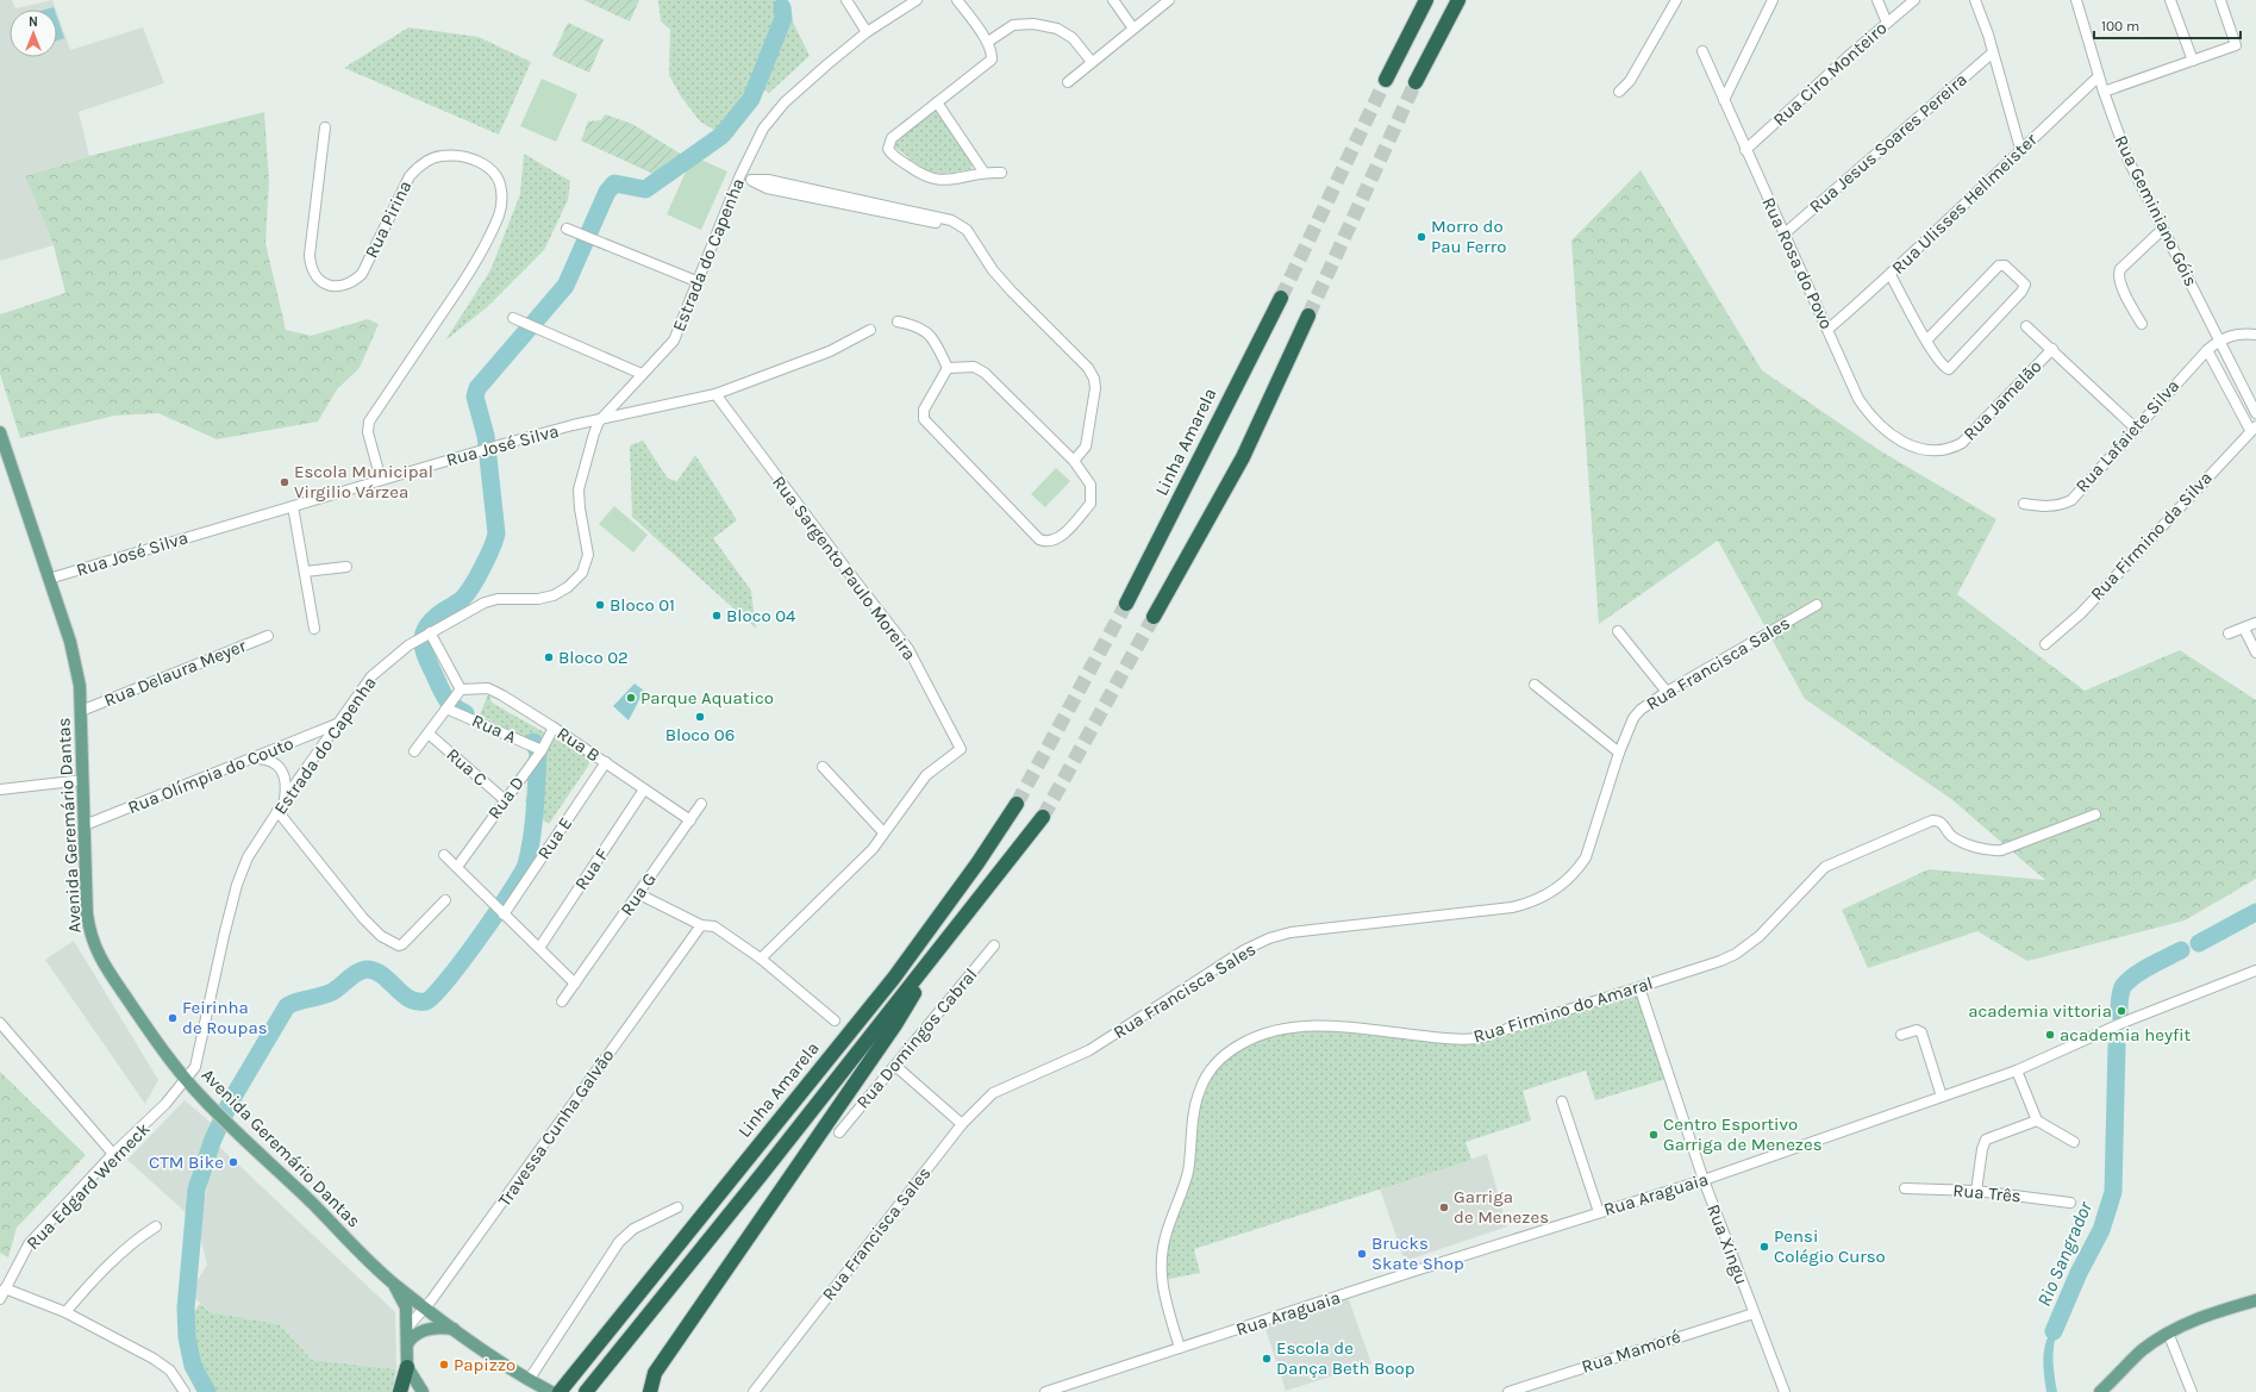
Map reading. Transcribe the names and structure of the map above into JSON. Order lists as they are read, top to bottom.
{
  "streets": {
    "highway": ["Linha Amarela"],
    "main road": ["Avenida Geremário Dantas"],
    "street": [
      "Rua Ciro Monteiro",
      "Rua Jesus Soares Pereira",
      "Rua Ulisses Hellmeister",
      "Rua Geminiano Góis",
      "Rua Pirina",
      "Estrada do Capenha",
      "Rua Rosa do Povo",
      "Rua Jamelão",
      "Rua Lafaiete Silva",
      "Rua José Silva",
      "Rua Firmino da Silva",
      "Rua Sargento Paulo Moreira",
      "Rua Francisca Sales",
      "Rua Delaura Meyer",
      "Rua A",
      "Rua B",
      "Rua C",
      "Rua Olímpia do Couto",
      "Rua D",
      "Rua E",
      "Rua F",
      "Rua G",
      "Rua Firmino do Amaral",
      "Rua Domingos Cabral",
      "Travessa Cunha Galvão",
      "Rua Edgard Werneck",
      "Rua Três",
      "Rua Araguaia",
      "Rua Xingu",
      "Rua Mamoré"
    ]
  },
  "crossings": [
    ["Rua Ciro Monteiro", "Rua Rosa do Povo"],
    ["Rua Jesus Soares Pereira", "Rua Rosa do Povo"],
    ["Rua Ulisses Hellmeister", "Rua Geminiano Góis"],
    ["Rua Ulisses Hellmeister", "Rua Rosa do Povo"],
    ["Rua Geminiano Góis", "Rua Lafaiete Silva"],
    ["Rua Pirina", "Rua José Silva"],
    ["Estrada do Capenha", "Rua José Silva"],
    ["Estrada do Capenha", "Rua Olímpia do Couto"],
    ["Estrada do Capenha", "Avenida Geremário Dantas"],
    ["Estrada do Capenha", "Rua Edgard Werneck"],
    ["Rua Rosa do Povo", "Rua Jamelão"],
    ["Rua José Silva", "Rua Sargento Paulo Moreira"],
    ["Rua José Silva", "Avenida Geremário Dantas"],
    ["Rua Delaura Meyer", "Avenida Geremário Dantas"],
    ["Rua A", "Rua D"],
    ["Rua B", "Rua D"],
    ["Rua B", "Rua E"],
    ["Rua B", "Rua F"],
    ["Rua B", "Rua G"],
    ["Rua C", "Rua D"],
    ["Rua Olímpia do Couto", "Avenida Geremário Dantas"],
    ["Avenida Geremário Dantas", "Travessa Cunha Galvão"],
    ["Avenida Geremário Dantas", "Rua Edgard Werneck"],
    ["Rua Firmino do Amaral", "Rua Araguaia"],
    ["Rua Firmino do Amaral", "Rua Xingu"],
    ["Rua Araguaia", "Rua Xingu"],
    ["Rua Xingu", "Rua Mamoré"]
  ],
  "water": ["Rio Sangrador"],
  "places": [
    "Morro do Pau Ferro",
    "Escola Municipal Virgilio Várzea",
    "Bloco 01",
    "Bloco 04",
    "Bloco 02",
    "Parque Aquatico",
    "Bloco 06",
    "academia vittoria",
    "Feirinha de Roupas",
    "academia heyfit",
    "Centro Esportivo Garriga de Menezes",
    "CTM Bike",
    "Garriga de Menezes",
    "Pensi Colégio Curso",
    "Brucks Skate Shop",
    "Escola de Dança Beth Boop",
    "Papizzo"
  ],
  "scale_bar": "100 m",
  "north": "top"
}
